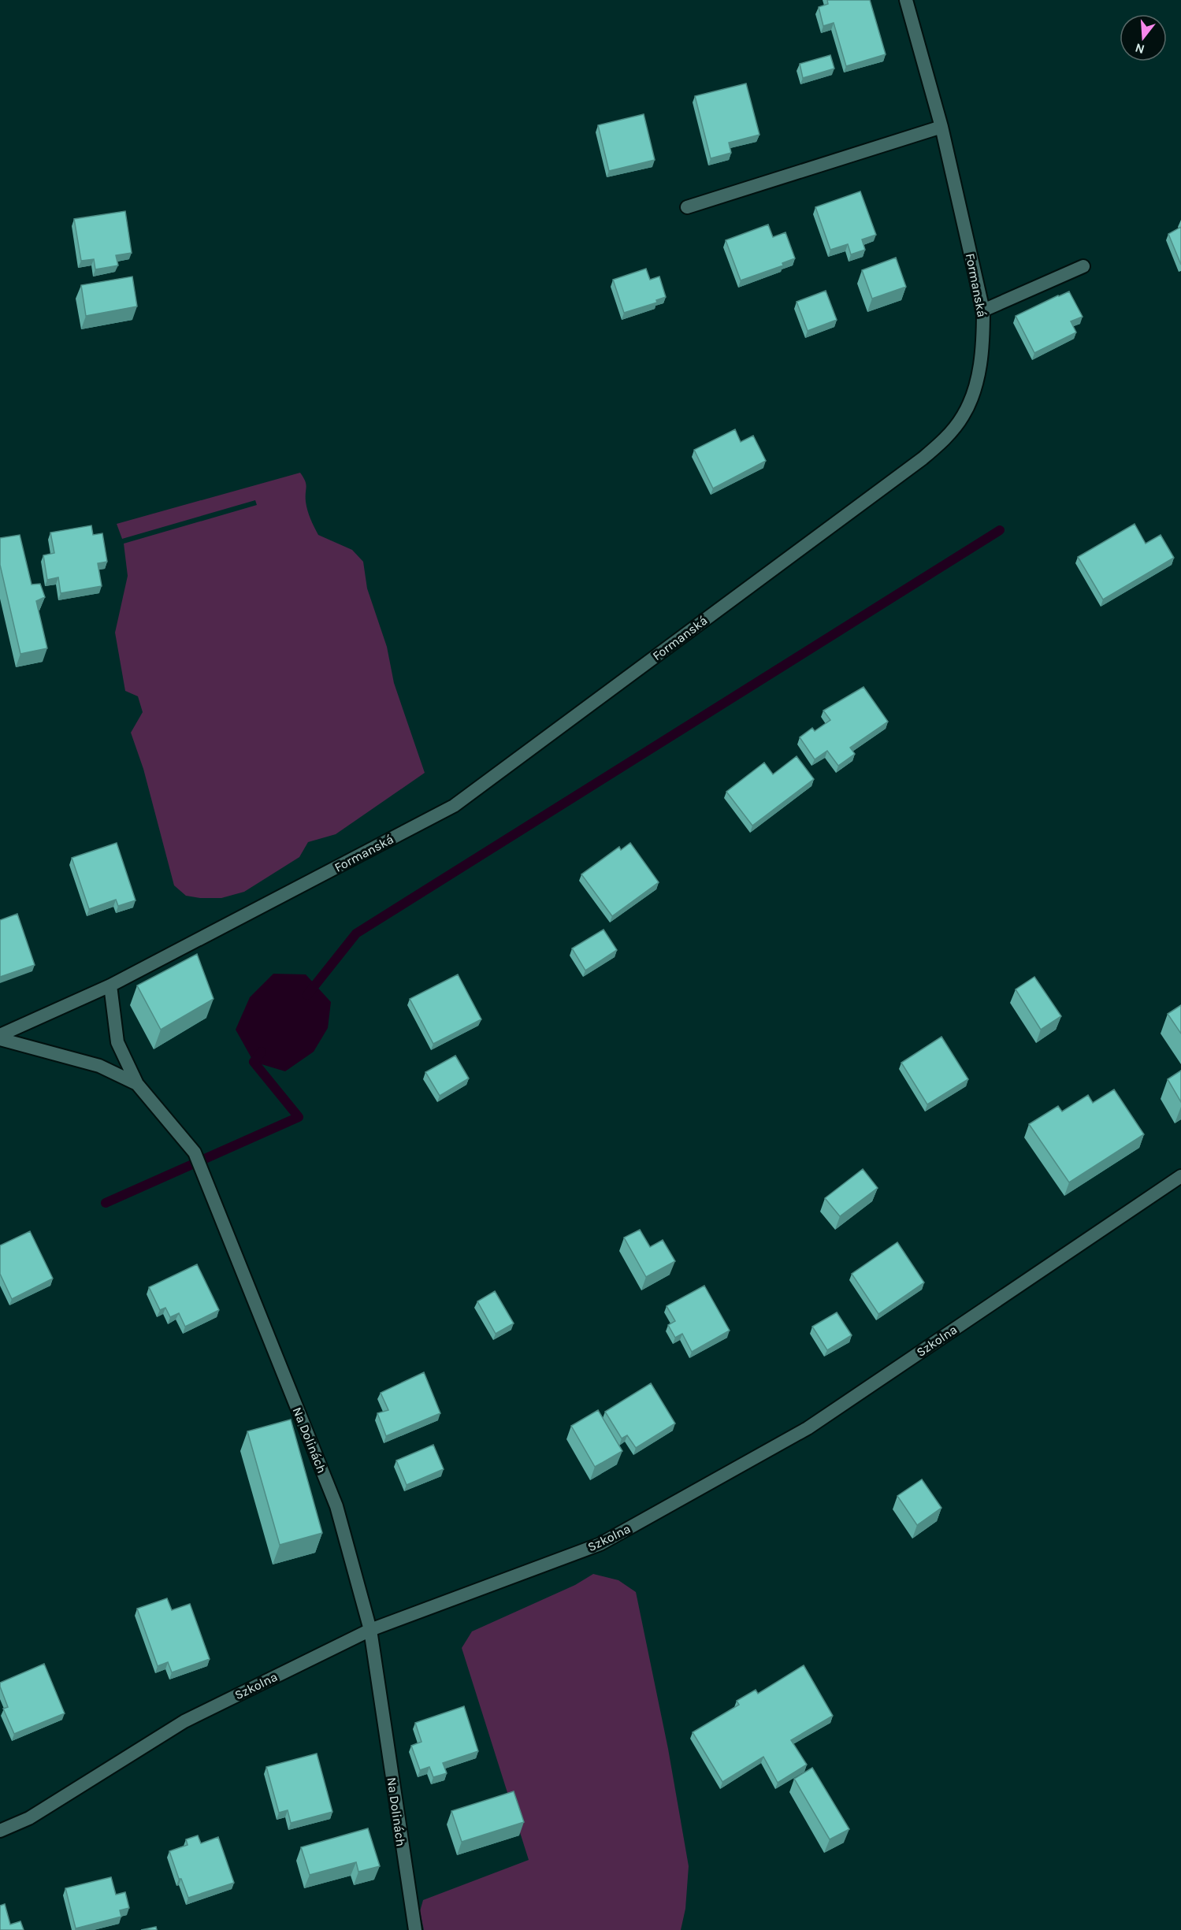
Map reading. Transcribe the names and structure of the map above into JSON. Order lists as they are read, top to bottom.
{
  "streets": {
    "street": ["Formanská", "Szkolna", "Na Dolinách"]
  },
  "crossings": [
    ["Formanská", "Na Dolinách"],
    ["Szkolna", "Na Dolinách"]
  ],
  "north": "bottom"
}
